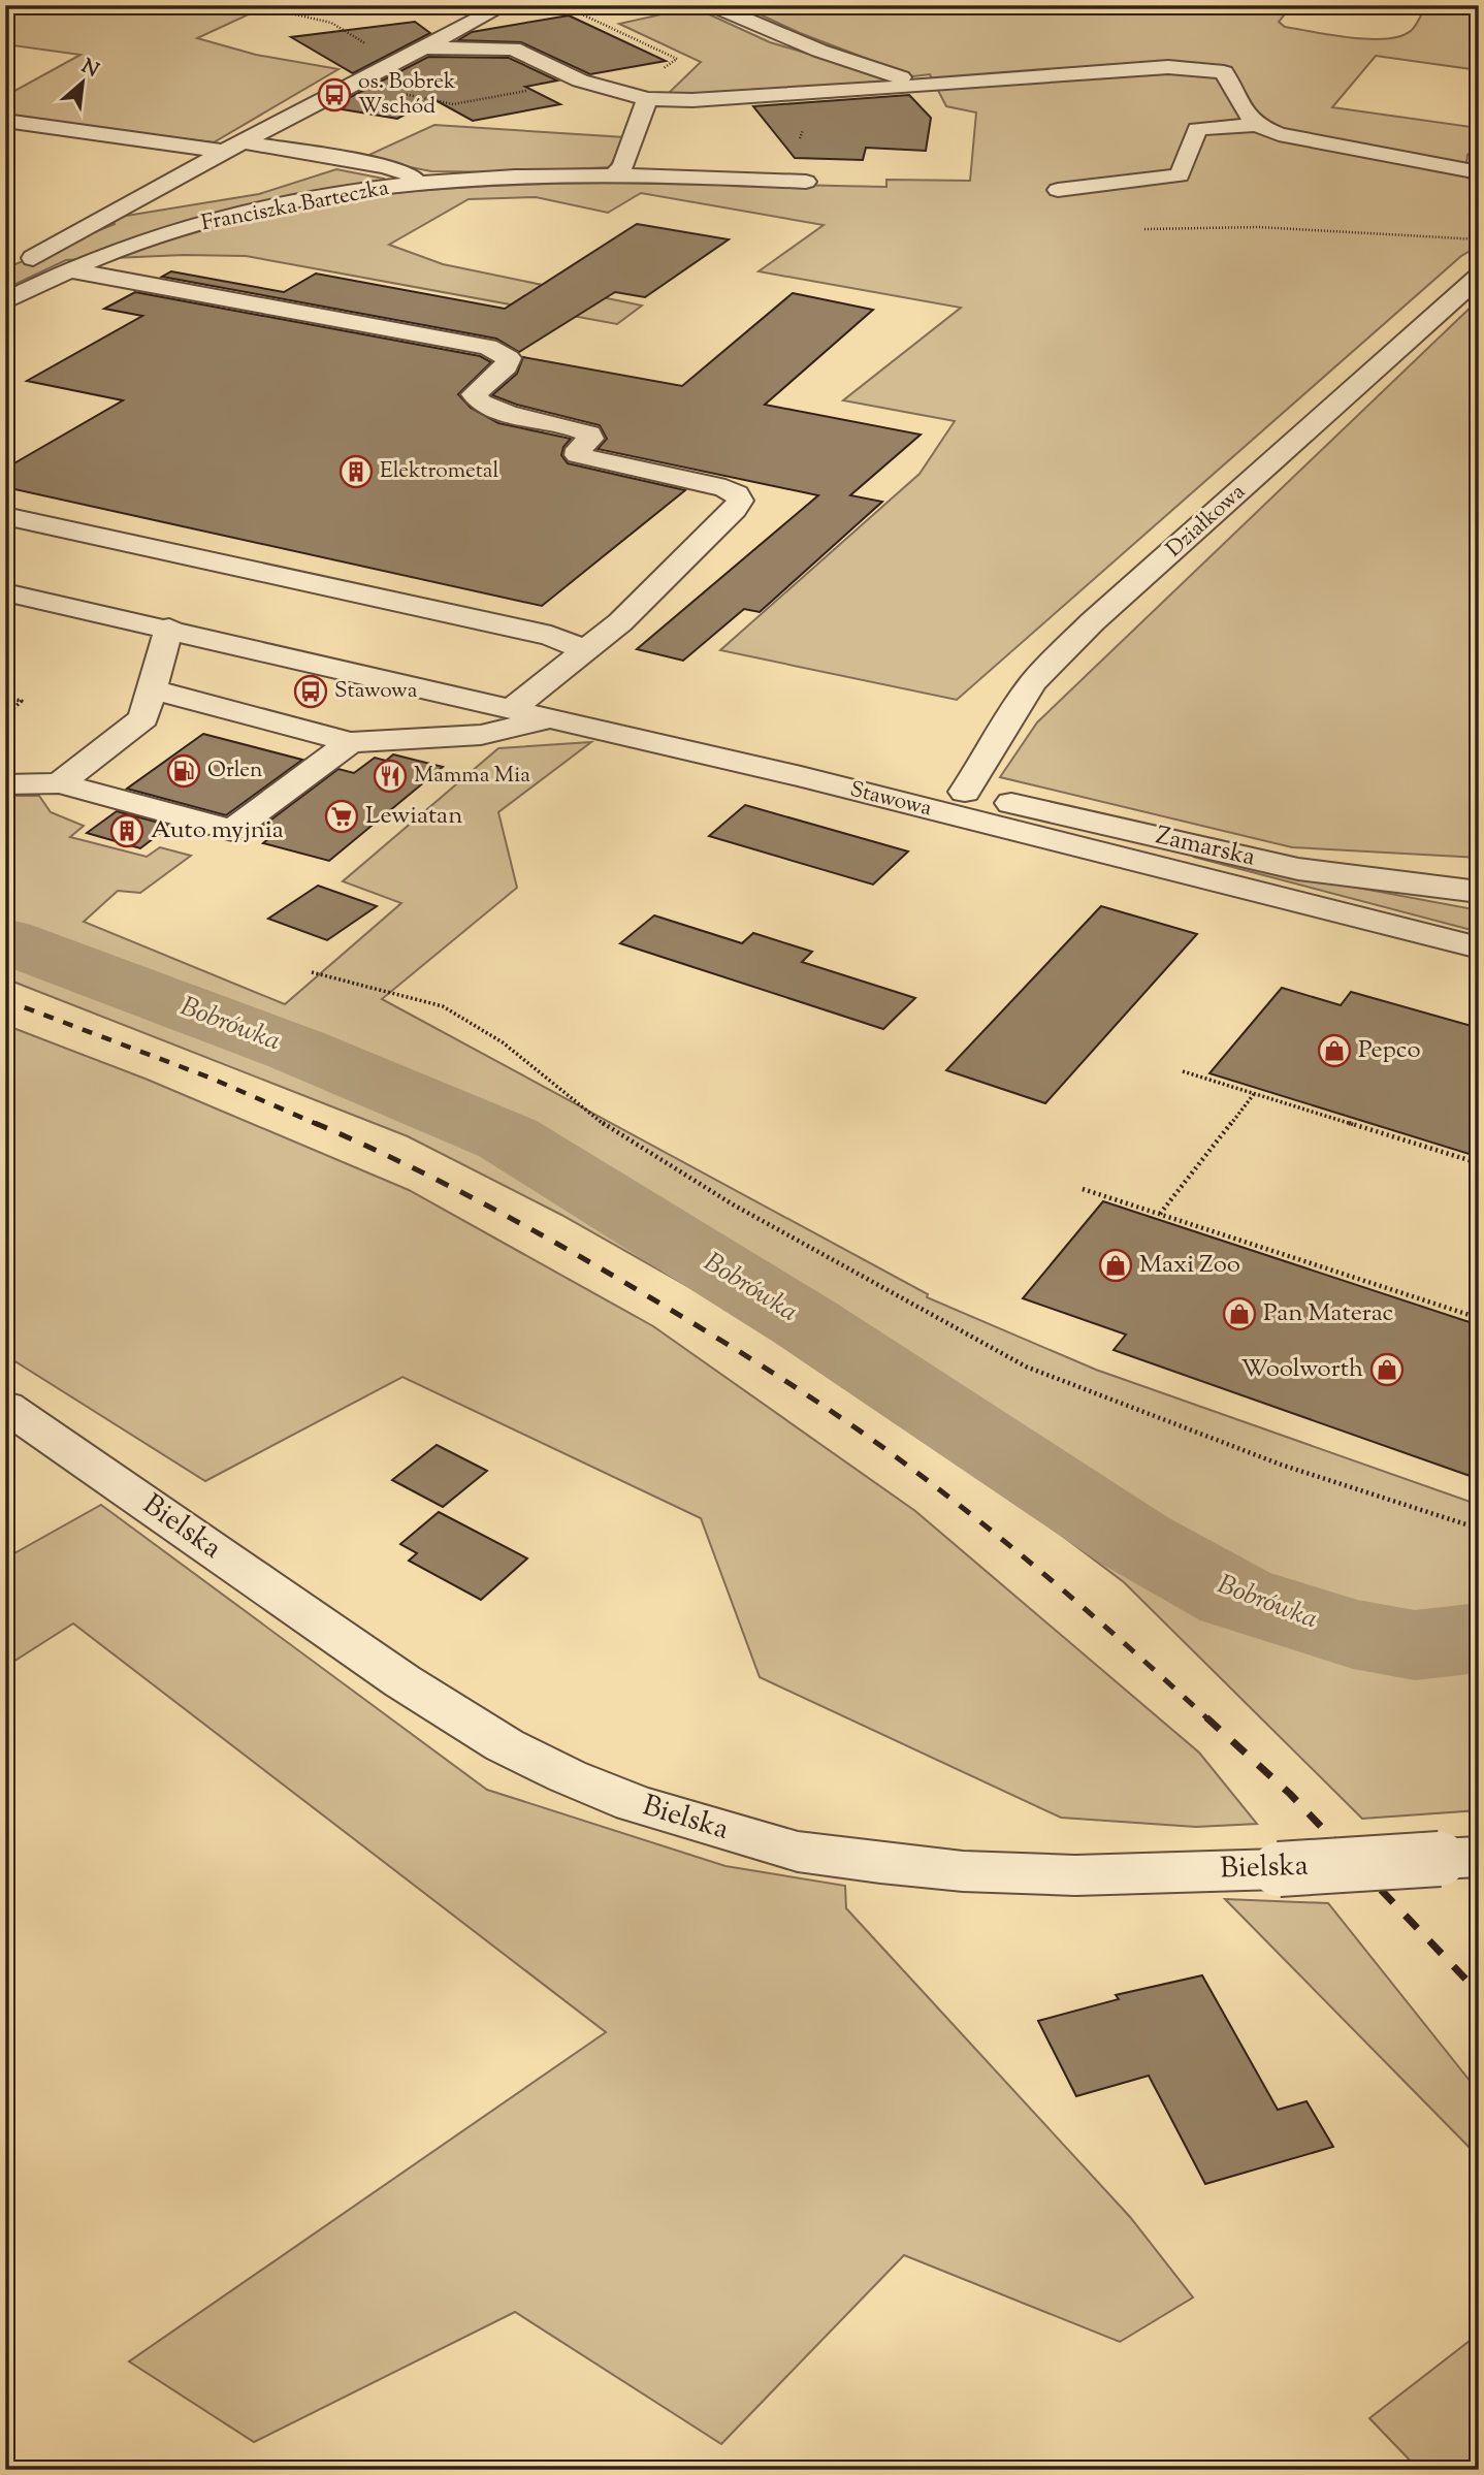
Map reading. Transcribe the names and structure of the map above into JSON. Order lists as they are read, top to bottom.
{
  "streets": {
    "street": [
      "Franciszka Barteczka",
      "Działkowa",
      "Stawowa",
      "Zamarska",
      "Bielska"
    ]
  },
  "crossings": [
    ["Działkowa", "Stawowa"],
    ["Działkowa", "Zamarska"],
    ["Stawowa", "Zamarska"]
  ],
  "water": ["Bobrówka"],
  "places": {
    "bus stop": ["os. Bobrek Wschód", "Stawowa"],
    "building": ["Elektrometal", "Auto myjnia"],
    "fuel station": ["Orlen"],
    "restaurant": ["Mamma Mia"],
    "supermarket": ["Lewiatan"],
    "shop": [
      "Pepco",
      "Maxi Zoo",
      "Pan Materac",
      "Woolworth"
    ]
  },
  "north": "top right"
}
